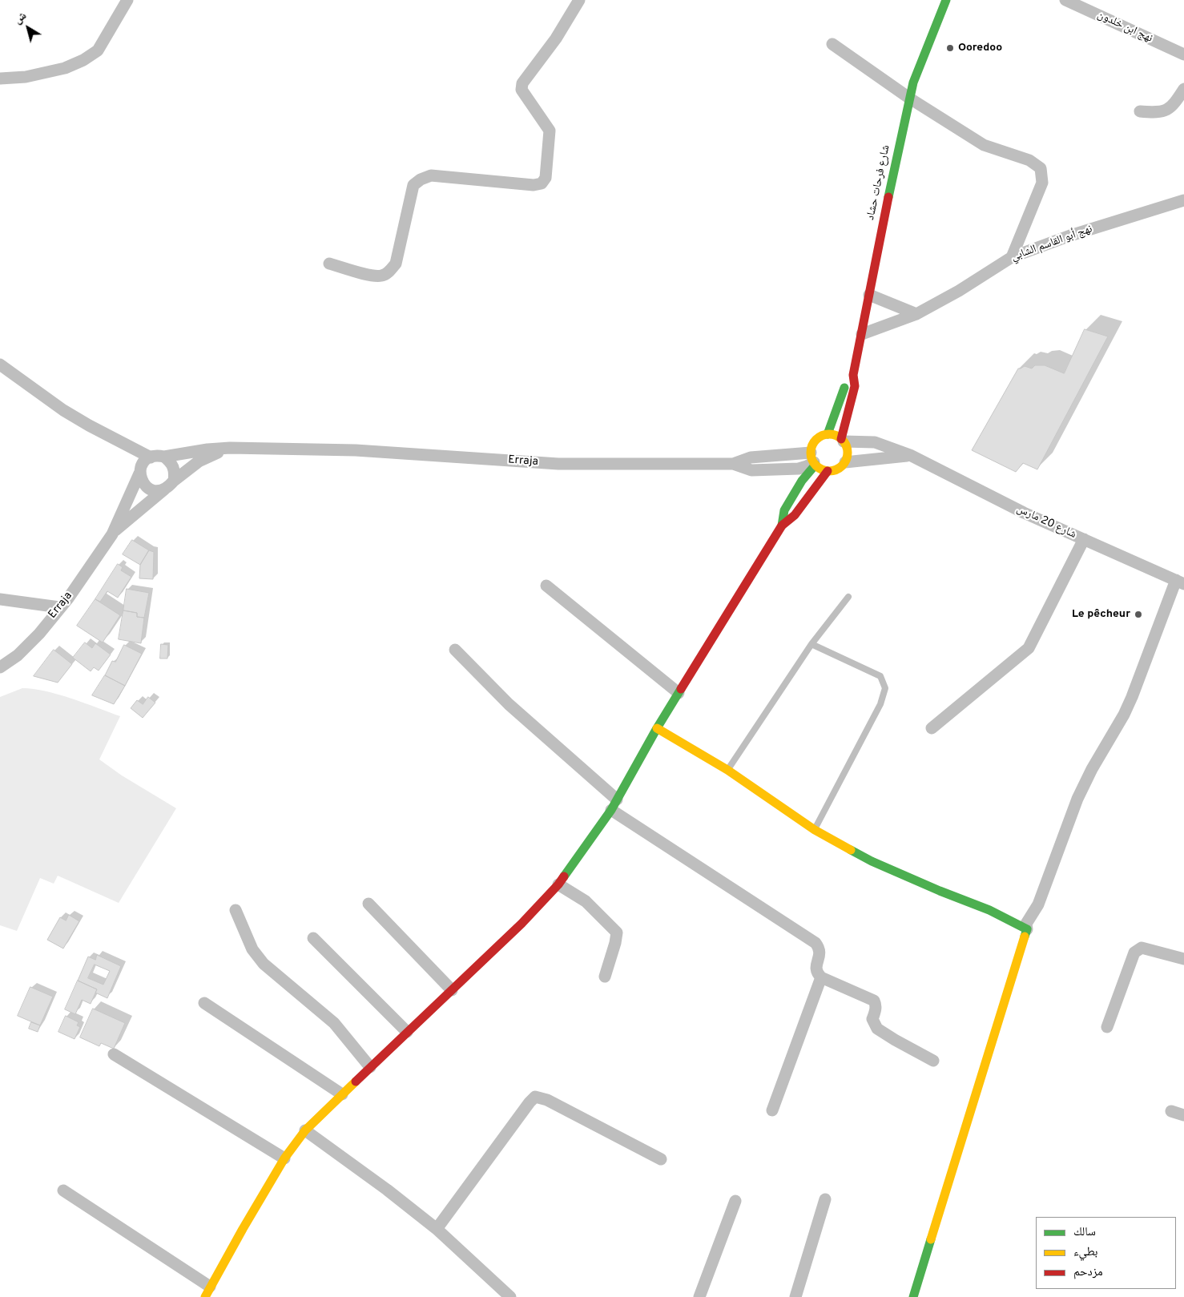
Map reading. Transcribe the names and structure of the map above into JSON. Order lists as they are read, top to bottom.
{
  "streets": {
    "main road": ["شارع فرحات حشاد"],
    "street": [
      "نهج ابن خلدون",
      "نهج أبو القاسم الشابي",
      "Erraja",
      "شارع 20 مارس"
    ]
  },
  "crossings": [
    ["شارع فرحات حشاد", "نهج أبو القاسم الشابي"],
    ["شارع فرحات حشاد", "Erraja"],
    ["شارع فرحات حشاد", "شارع 20 مارس"],
    ["Erraja", "شارع 20 مارس"]
  ],
  "places": ["Ooredoo", "Le pêcheur"],
  "legend": ["سالك", "بطيء", "مزدحم"],
  "north": "top left"
}
